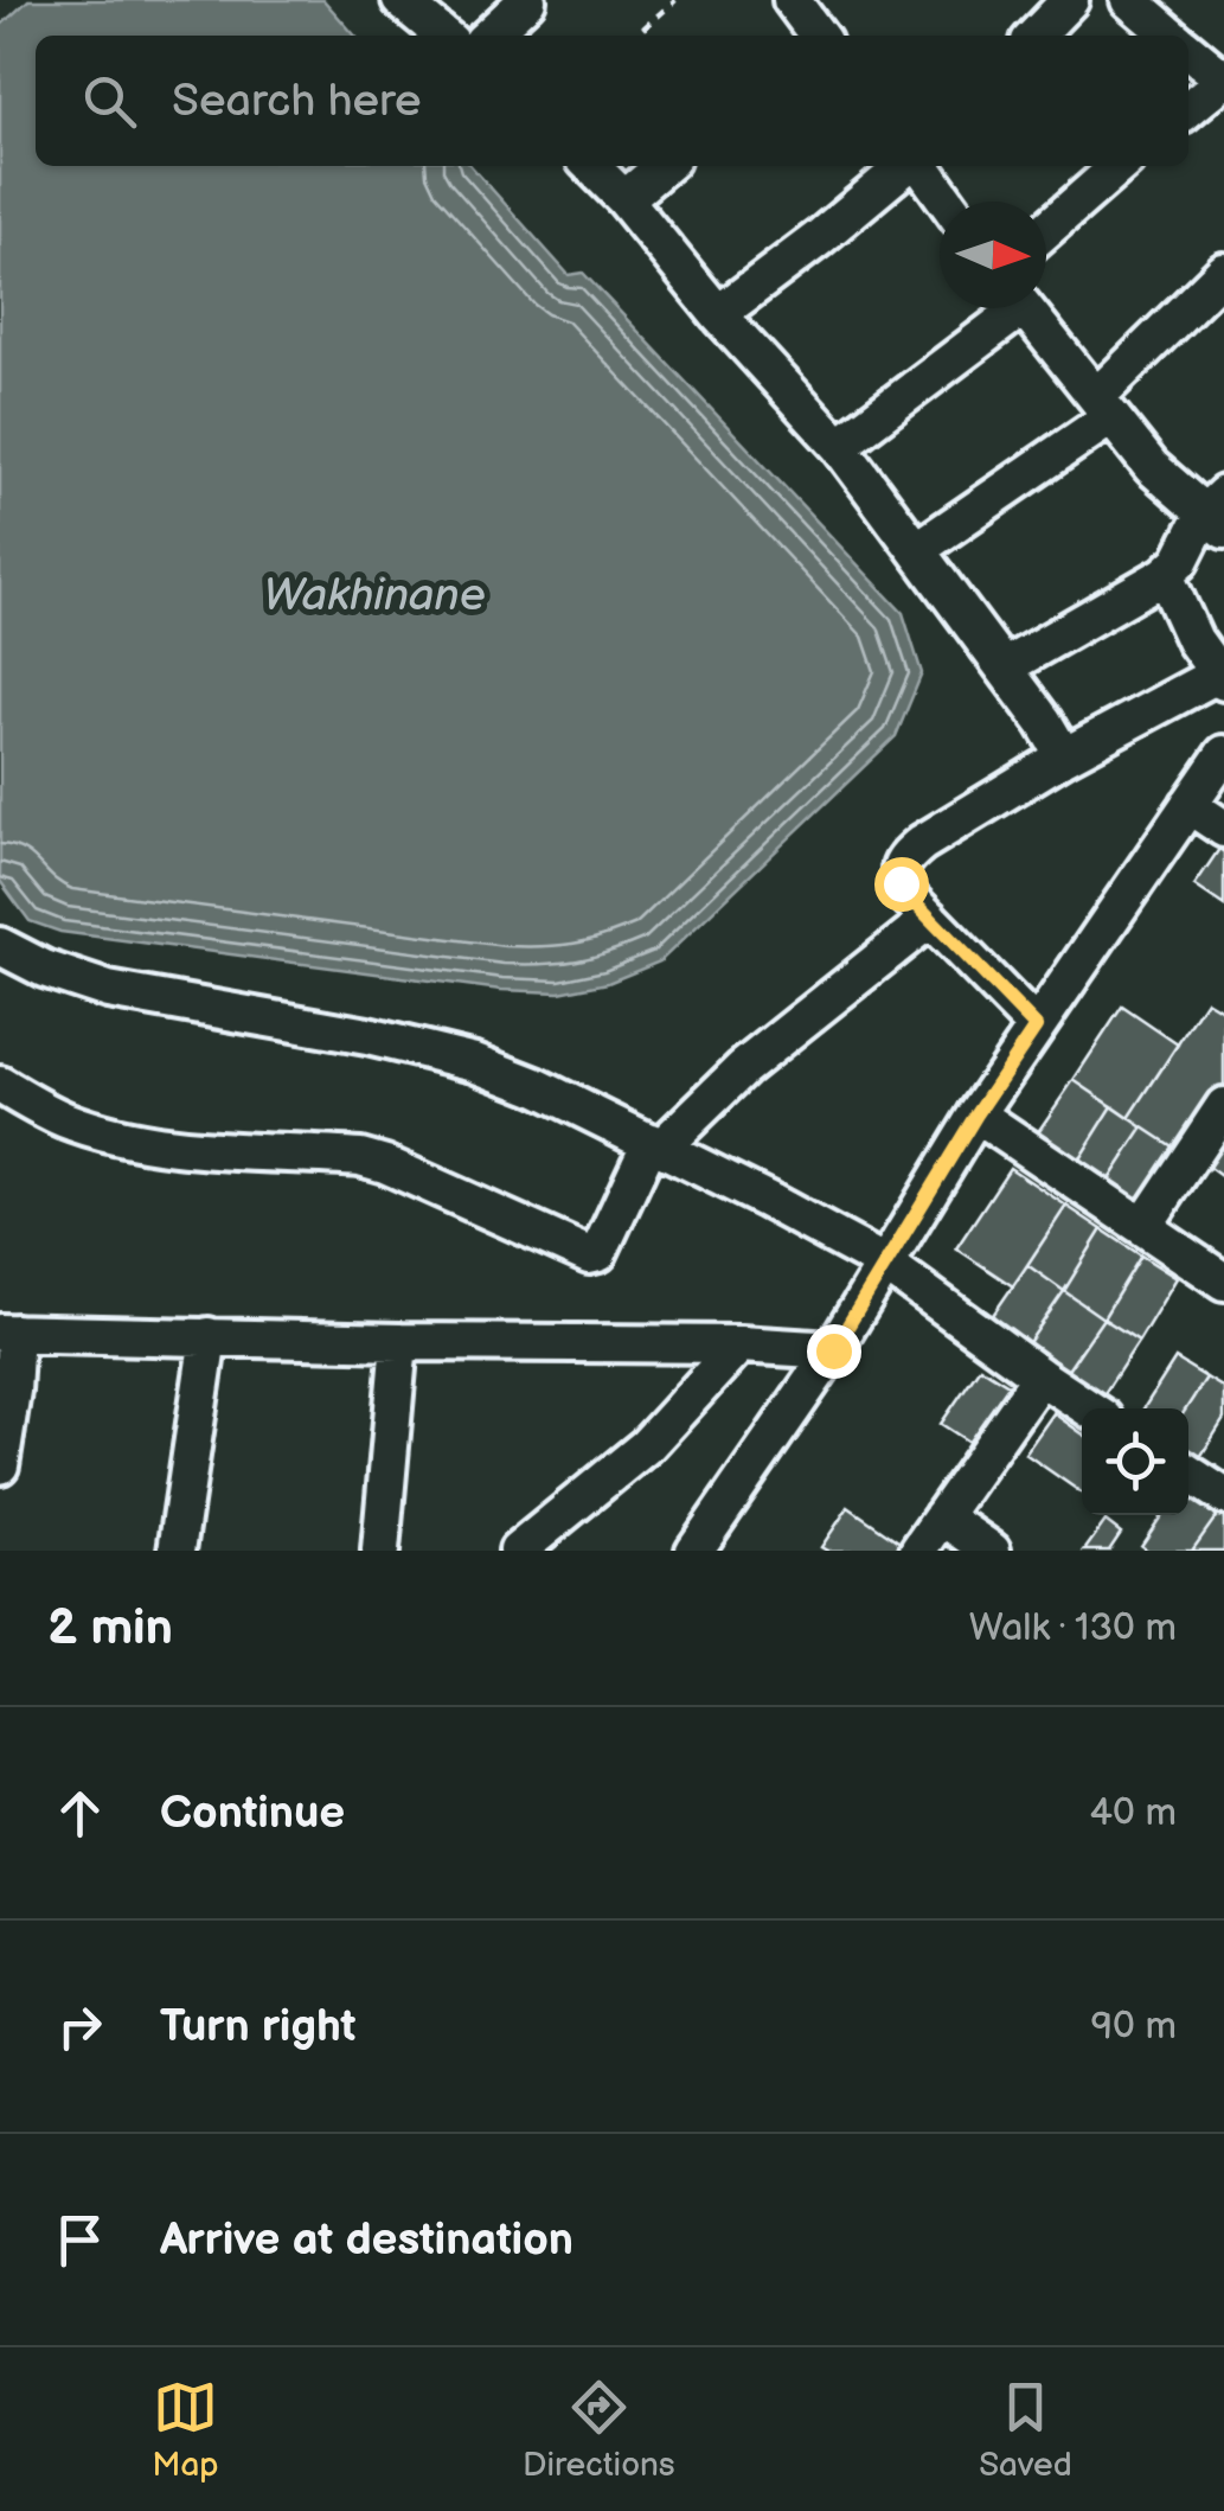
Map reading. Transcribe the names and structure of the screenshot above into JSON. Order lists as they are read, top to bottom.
{
  "water": ["Wakhinane"],
  "north": "right",
  "page": {
    "search": "Search here",
    "heading": ["2 min", "Walk · 130 m"],
    "list": [
      ["Continue", "40 m"],
      ["Turn right", "90 m"],
      "Arrive at destination"
    ],
    "nav": ["Map", "Directions", "Saved"]
  }
}
